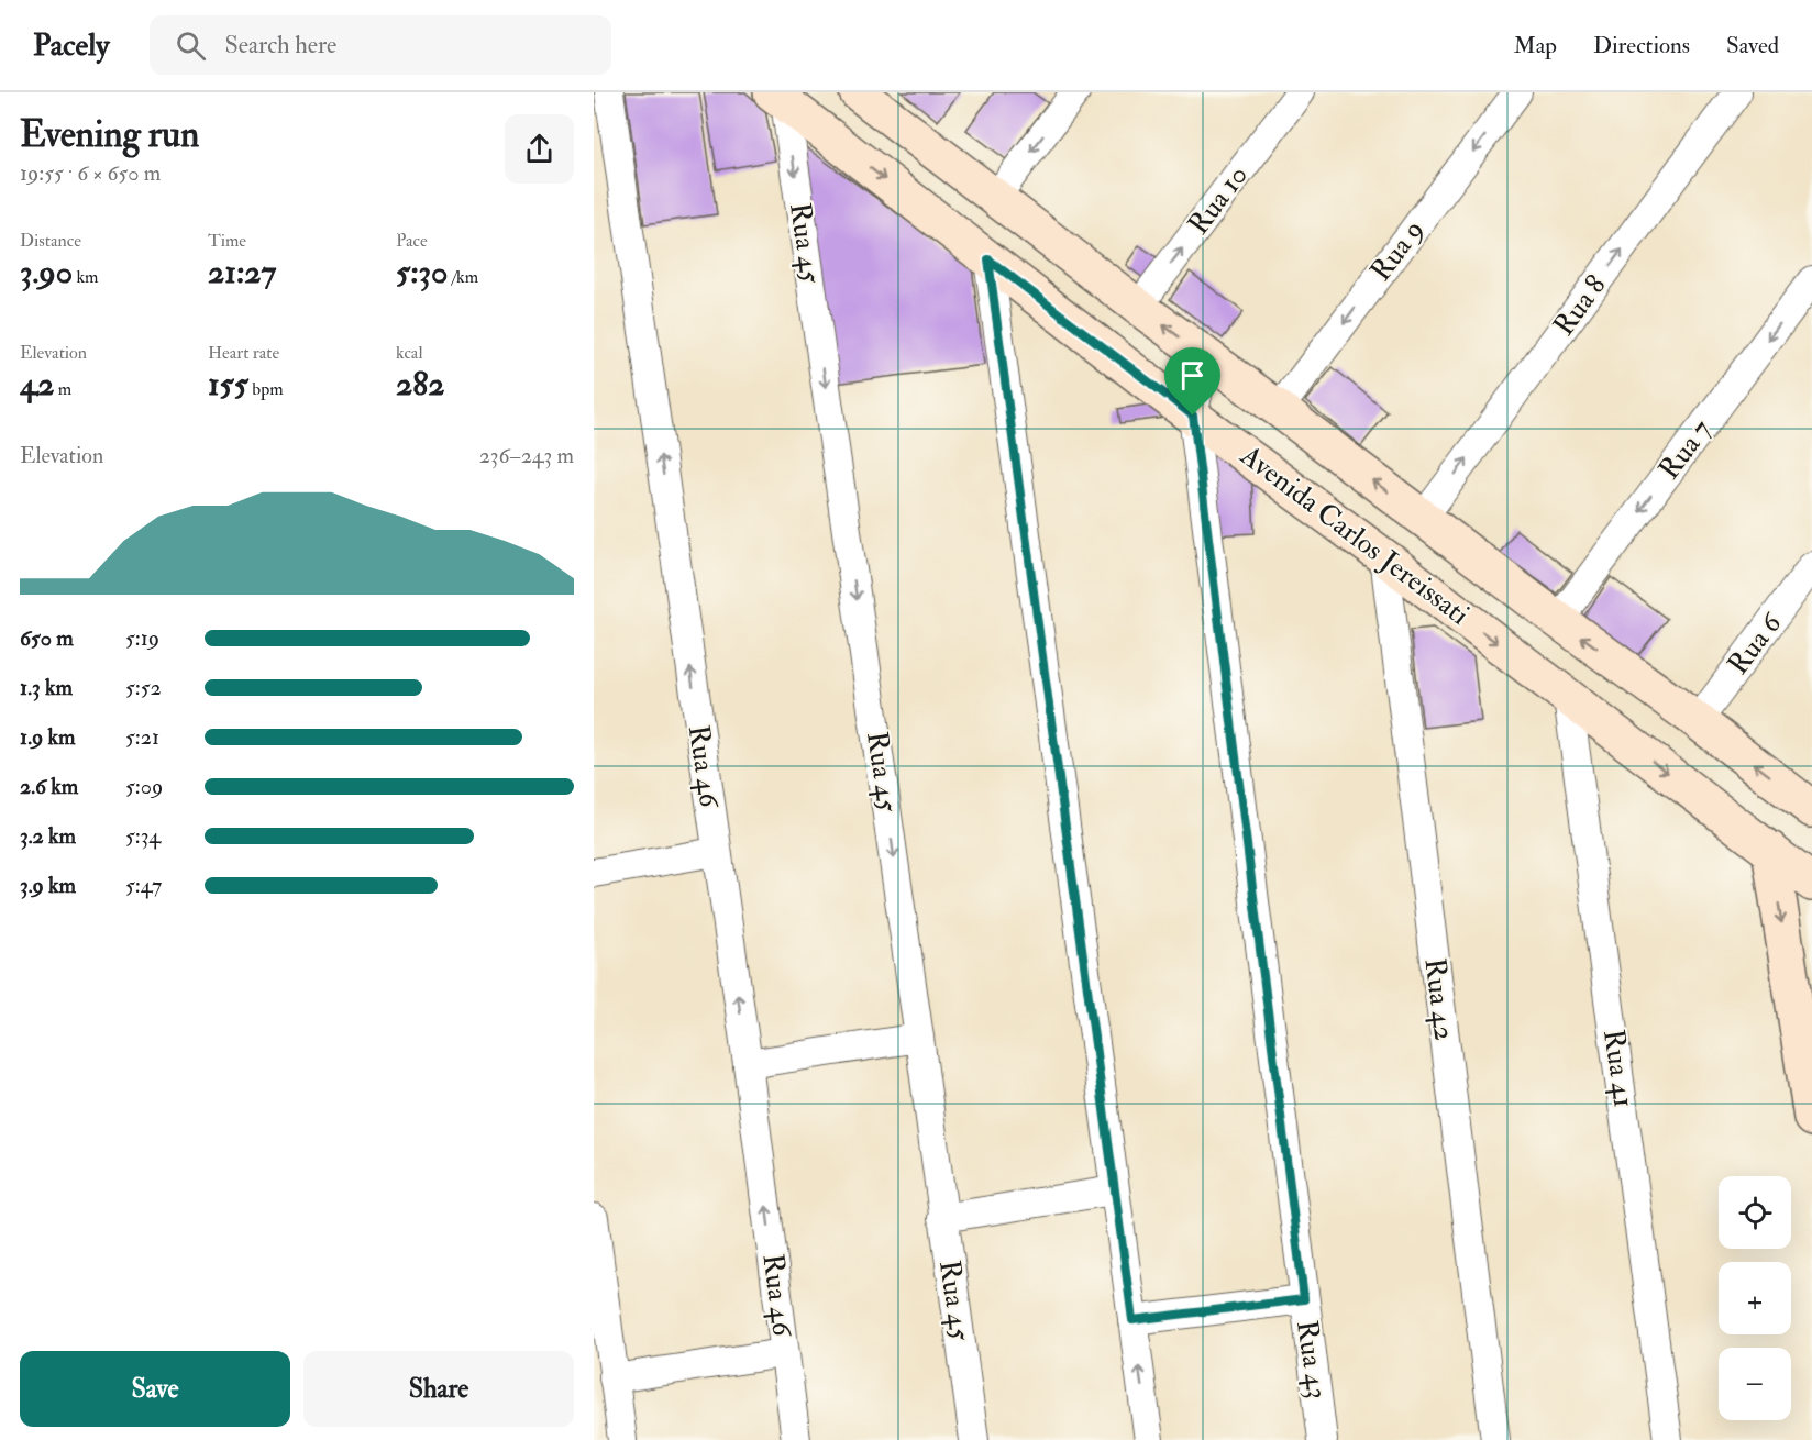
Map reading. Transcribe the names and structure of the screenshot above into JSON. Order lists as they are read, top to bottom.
{
  "streets": {
    "street": [
      "Rua 10",
      "Rua 45",
      "Rua 9",
      "Rua 8",
      "Rua 7",
      "Avenida Carlos Jereissati",
      "Rua 6",
      "Rua 46",
      "Rua 42",
      "Rua 41",
      "Rua 43"
    ]
  },
  "crossings": [
    ["Rua 10", "Avenida Carlos Jereissati"],
    ["Rua 45", "Avenida Carlos Jereissati"],
    ["Rua 9", "Avenida Carlos Jereissati"],
    ["Rua 8", "Avenida Carlos Jereissati"],
    ["Rua 7", "Avenida Carlos Jereissati"],
    ["Avenida Carlos Jereissati", "Rua 6"],
    ["Avenida Carlos Jereissati", "Rua 42"],
    ["Avenida Carlos Jereissati", "Rua 41"],
    ["Avenida Carlos Jereissati", "Rua 43"]
  ],
  "one_way": [
    "Rua 9",
    "Rua 8",
    "Rua 7",
    "Rua 46"
  ],
  "page": {
    "header": "Pacely",
    "search": "Search here",
    "nav": ["Map", "Directions", "Saved"],
    "heading": ["Evening run", "19:55 · 6 × 650 m"],
    "stats": [
      ["Distance", "3.90 km"],
      ["Time", "21:27"],
      ["Pace", "5:30 /km"],
      ["Elevation", "42 m"],
      ["Heart rate", "155 bpm"],
      ["kcal", "282"]
    ],
    "chart": ["Elevation", "236–243 m"],
    "list": [
      {
        "name": "650 m",
        "note": "5:19"
      },
      {
        "name": "1.3 km",
        "note": "5:52"
      },
      {
        "name": "1.9 km",
        "note": "5:21"
      },
      {
        "name": "2.6 km",
        "note": "5:09"
      },
      {
        "name": "3.2 km",
        "note": "5:34"
      },
      {
        "name": "3.9 km",
        "note": "5:47"
      }
    ],
    "map_buttons": ["+", "−"],
    "buttons": ["Save", "Share"]
  }
}
